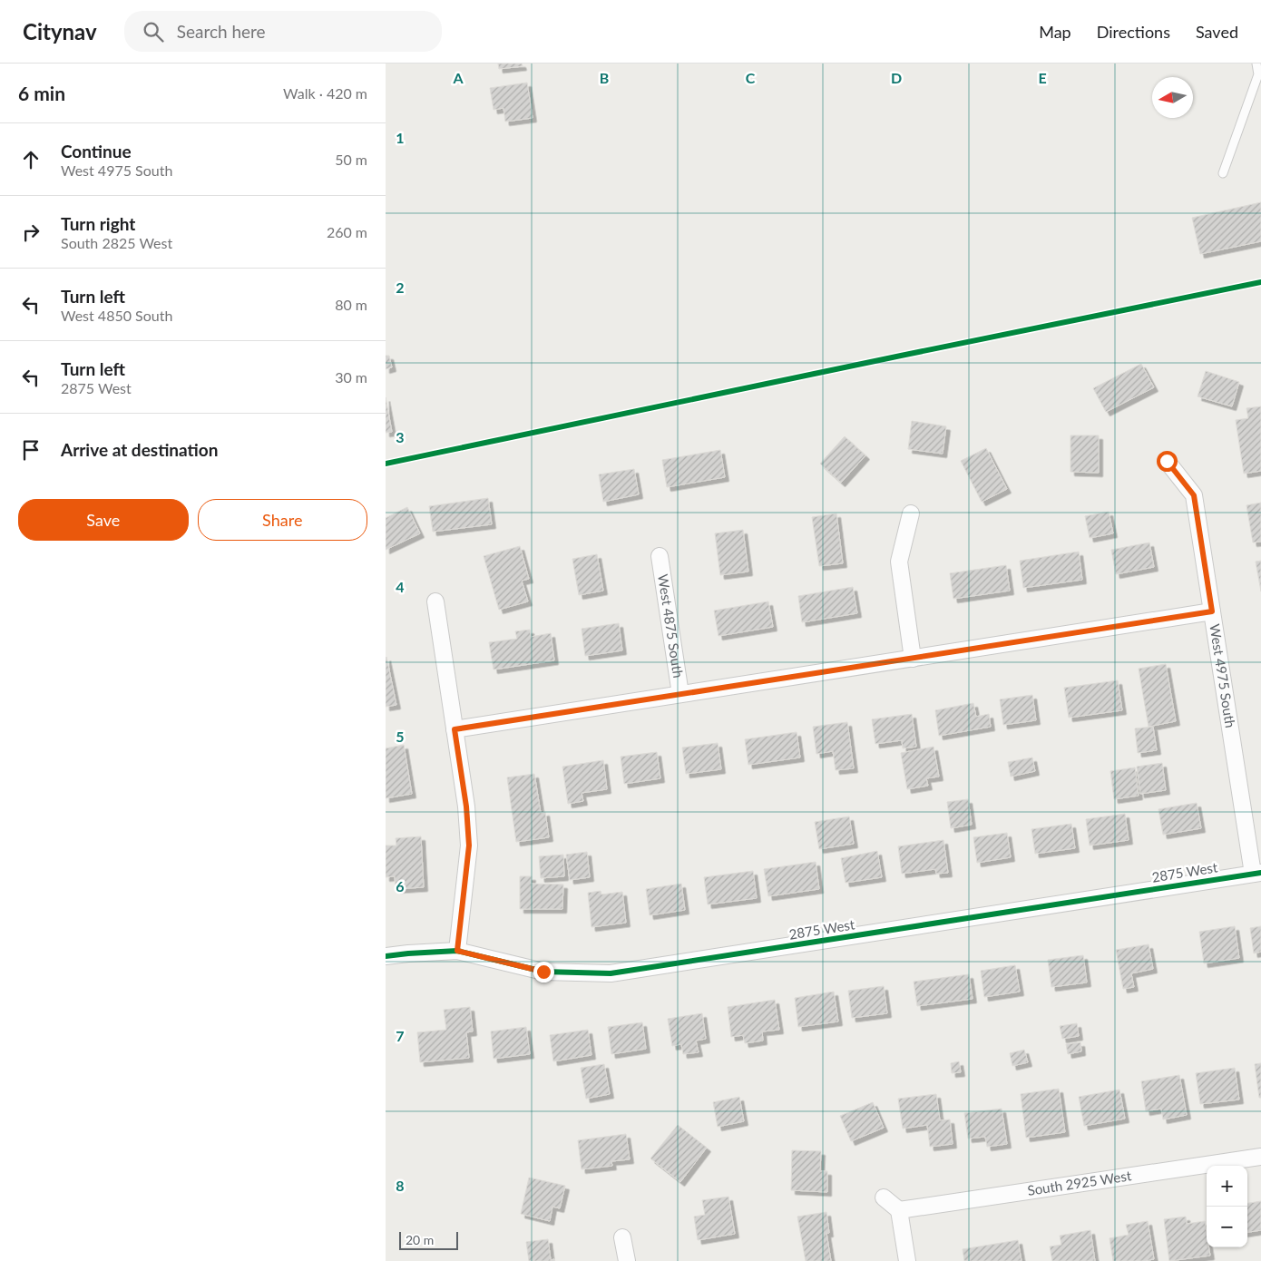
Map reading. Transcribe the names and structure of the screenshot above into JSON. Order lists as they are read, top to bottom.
{
  "streets": {
    "street": [
      "West 4875 South",
      "West 4975 South",
      "2875 West",
      "South 2925 West"
    ]
  },
  "crossings": [
    ["West 4975 South", "2875 West"]
  ],
  "scale_bar": "20 m",
  "north": "left",
  "page": {
    "header": "Citynav",
    "search": "Search here",
    "nav": ["Map", "Directions", "Saved"],
    "heading": ["6 min", "Walk · 420 m"],
    "list": [
      ["Continue", "West 4975 South", "50 m"],
      ["Turn right", "South 2825 West", "260 m"],
      ["Turn left", "West 4850 South", "80 m"],
      ["Turn left", "2875 West", "30 m"],
      "Arrive at destination"
    ],
    "buttons": ["Save", "Share"],
    "map_buttons": ["+", "−"],
    "scale": "20 m"
  },
  "grid": {
    "columns": [
      "A",
      "B",
      "C",
      "D",
      "E"
    ],
    "rows": [
      "1",
      "2",
      "3",
      "4",
      "5",
      "6",
      "7",
      "8"
    ]
  }
}
